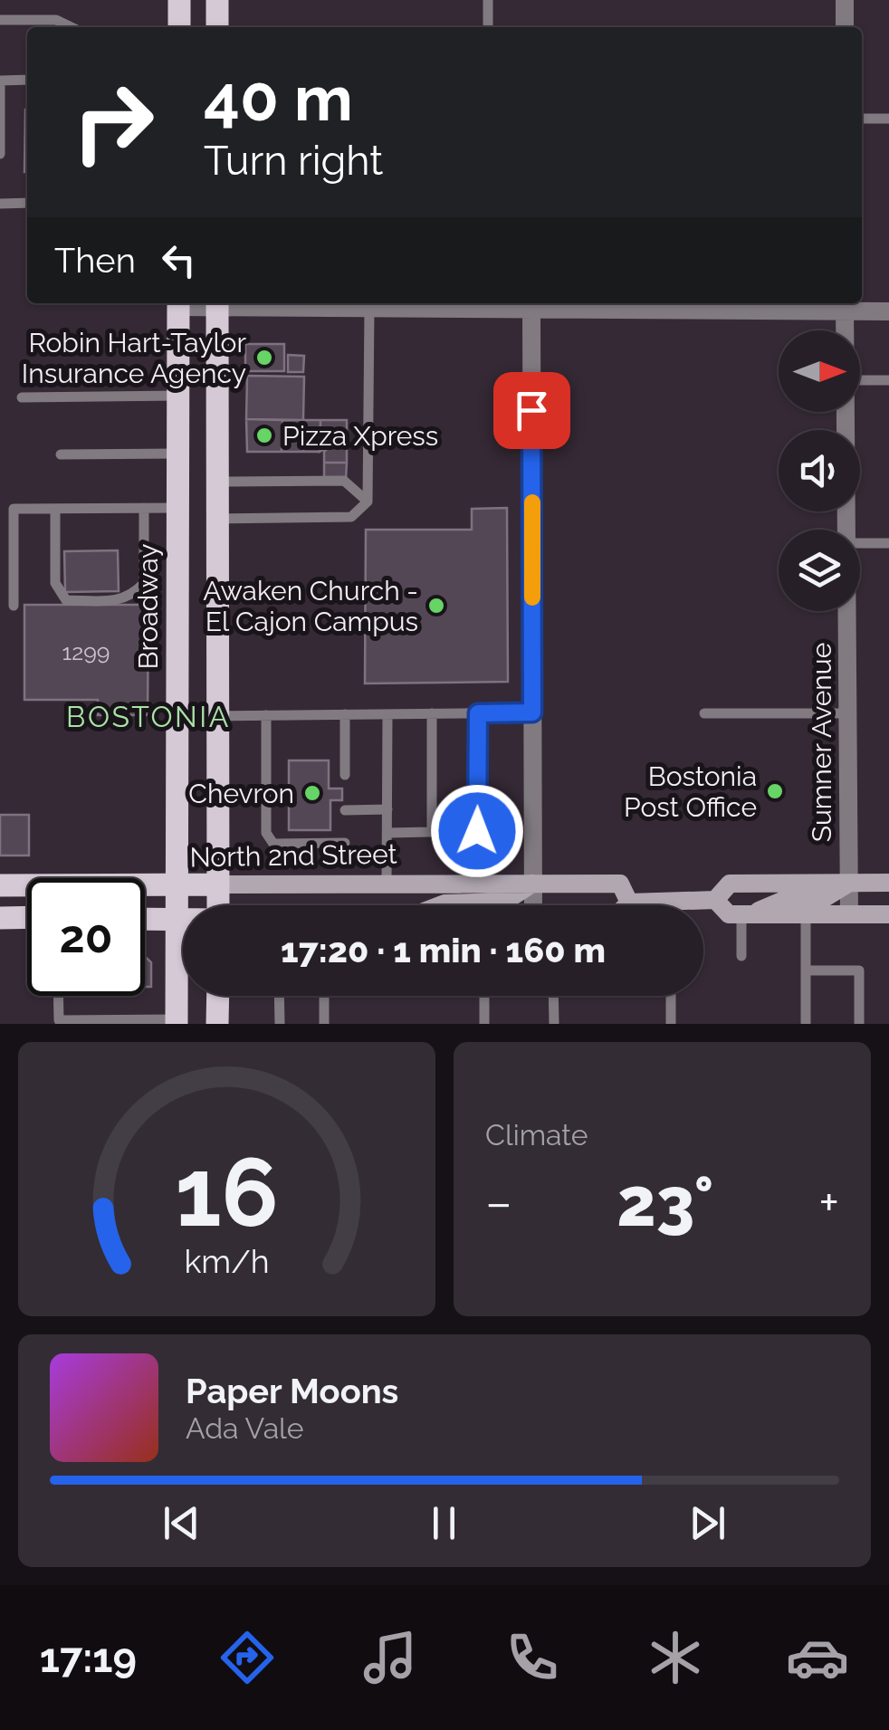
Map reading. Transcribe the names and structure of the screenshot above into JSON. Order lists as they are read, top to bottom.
{
  "streets": {
    "main road": ["Broadway", "North 2nd Street"],
    "street": ["Sumner Avenue"]
  },
  "crossings": [
    ["Broadway", "North 2nd Street"],
    ["Sumner Avenue", "North 2nd Street"]
  ],
  "districts": ["BOSTONIA"],
  "places": [
    "Robin Hart-Taylor Insurance Agency",
    "Pizza Xpress",
    "Awaken Church - El Cajon Campus",
    "Bostonia Post Office",
    "Chevron"
  ],
  "house_numbers": ["1299"],
  "north": "right",
  "page": {
    "turn": ["40 m", "Turn right"],
    "then": "Then",
    "limit": "20",
    "trip": "17:20 · 1 min · 160 m",
    "tile": "Climate",
    "heat": ["−", "23°", "+"],
    "song": ["Paper Moons", "Ada Vale"],
    "tabs": "17:19",
    "gauge": ["16", "km/h"]
  }
}
